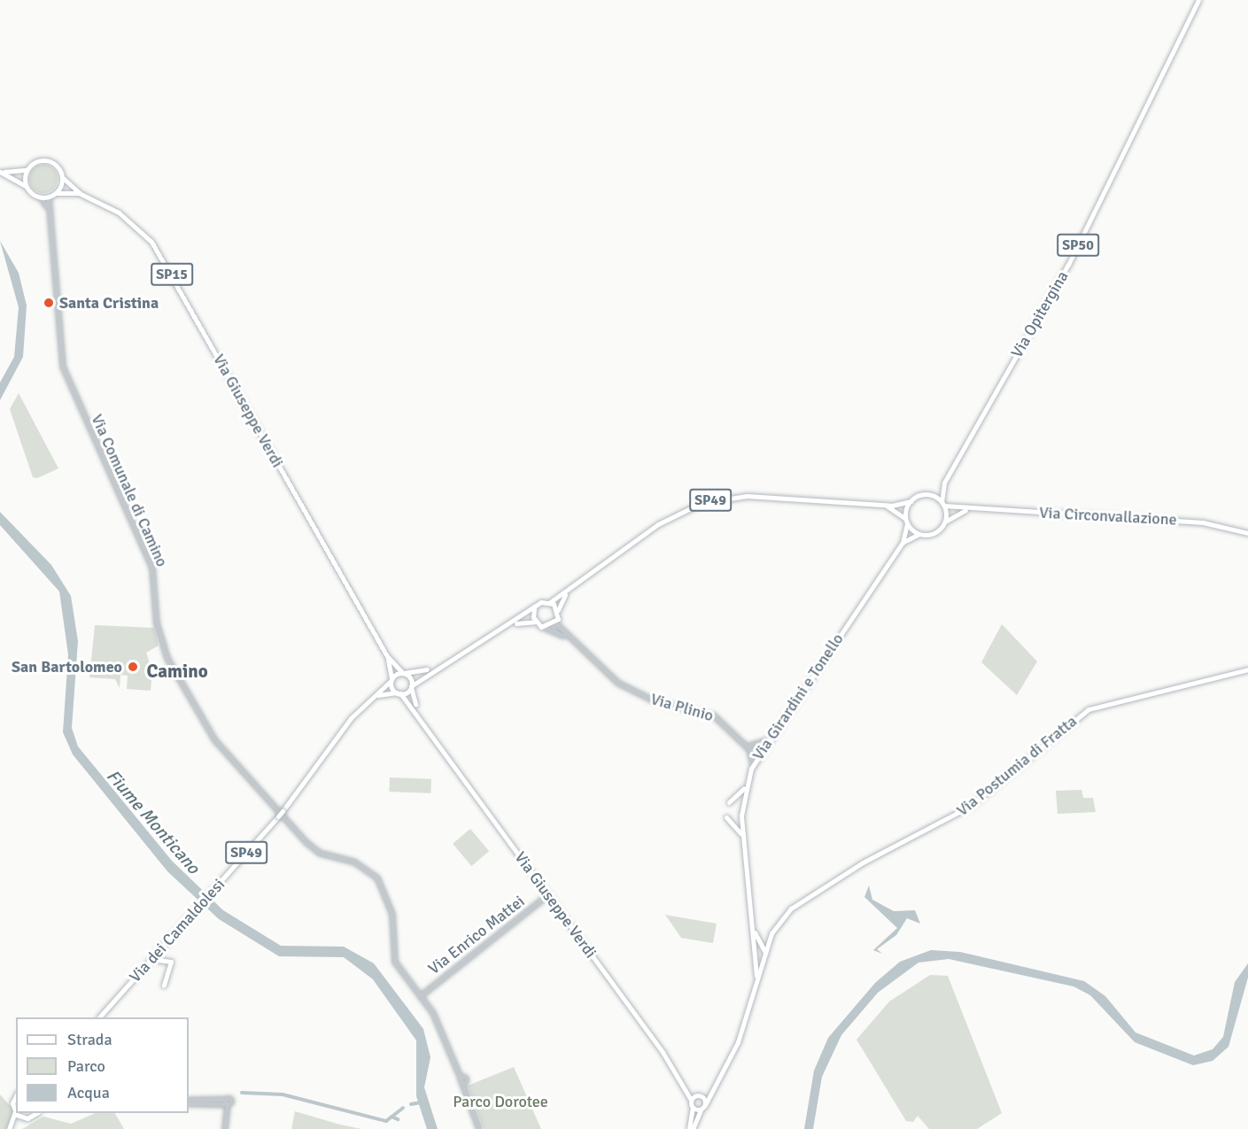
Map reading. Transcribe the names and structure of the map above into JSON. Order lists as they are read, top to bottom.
{
  "streets": {
    "main road": [
      "SP50",
      "SP15",
      "Via Opitergina",
      "Via Giuseppe Verdi",
      "SP49",
      "Via Circonvallazione",
      "Via Girardini e Tonello",
      "Via Postumia di Fratta",
      "Via dei Camaldolesi"
    ],
    "street": ["Via Comunale di Camino", "Via Plinio", "Via Enrico Mattei"]
  },
  "crossings": [
    ["SP15", "Via Giuseppe Verdi"],
    ["SP15", "Via Comunale di Camino"],
    ["Via Opitergina", "SP49"],
    ["Via Opitergina", "Via Circonvallazione"],
    ["Via Opitergina", "Via Girardini e Tonello"],
    ["Via Giuseppe Verdi", "SP49"],
    ["Via Giuseppe Verdi", "Via dei Camaldolesi"],
    ["Via Giuseppe Verdi", "Via Enrico Mattei"],
    ["Via Comunale di Camino", "Via Enrico Mattei"],
    ["SP49", "Via Circonvallazione"],
    ["SP49", "Via Girardini e Tonello"],
    ["SP49", "Via Plinio"],
    ["SP49", "Via dei Camaldolesi"],
    ["Via Circonvallazione", "Via Girardini e Tonello"],
    ["Via Girardini e Tonello", "Via Plinio"],
    ["Via Girardini e Tonello", "Via Postumia di Fratta"]
  ],
  "districts": ["Camino"],
  "water": ["Fiume Monticano"],
  "parks": ["Parco Dorotee"],
  "places": ["Santa Cristina", "San Bartolomeo"],
  "legend": ["Strada", "Parco", "Acqua"]
}
